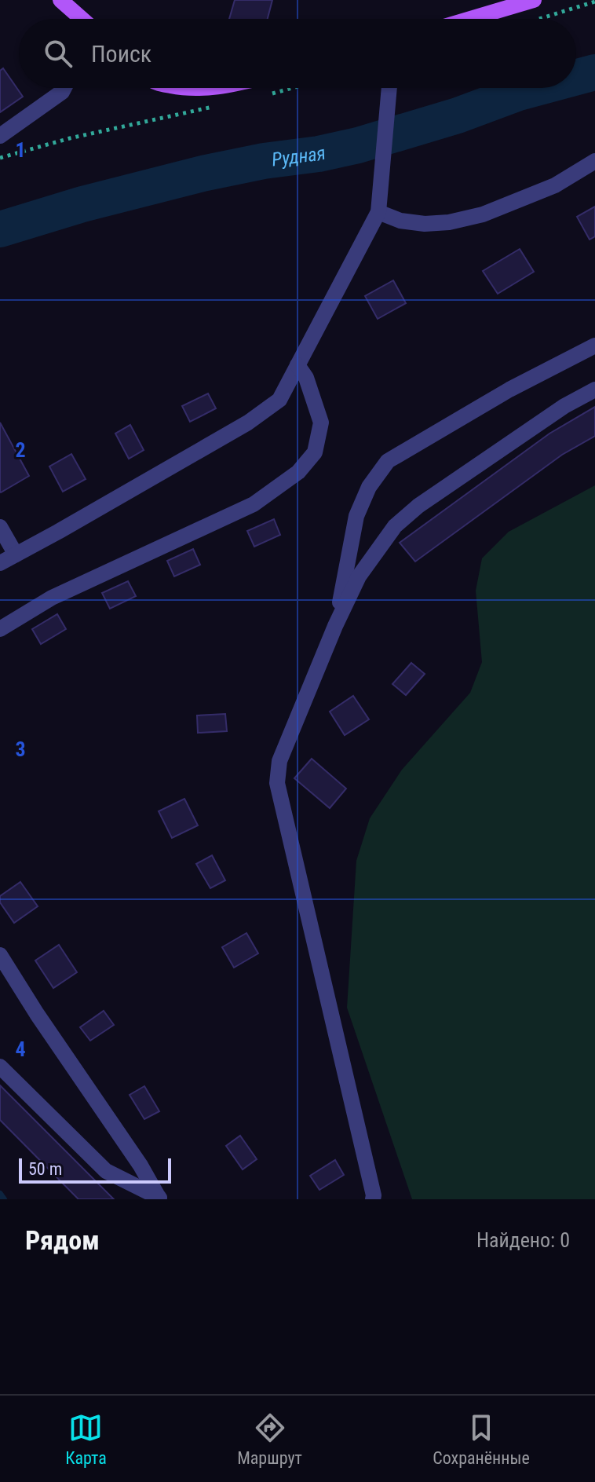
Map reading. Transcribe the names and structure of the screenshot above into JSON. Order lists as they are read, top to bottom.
{
  "water": ["Рудная"],
  "scale_bar": "50 m",
  "page": {
    "search": "Поиск",
    "scale": "50 m",
    "heading": ["Рядом", "Найдено: 0"],
    "nav": ["Карта", "Маршрут", "Сохранённые"]
  },
  "grid": {
    "rows": [
      "1",
      "2",
      "3",
      "4"
    ]
  }
}
